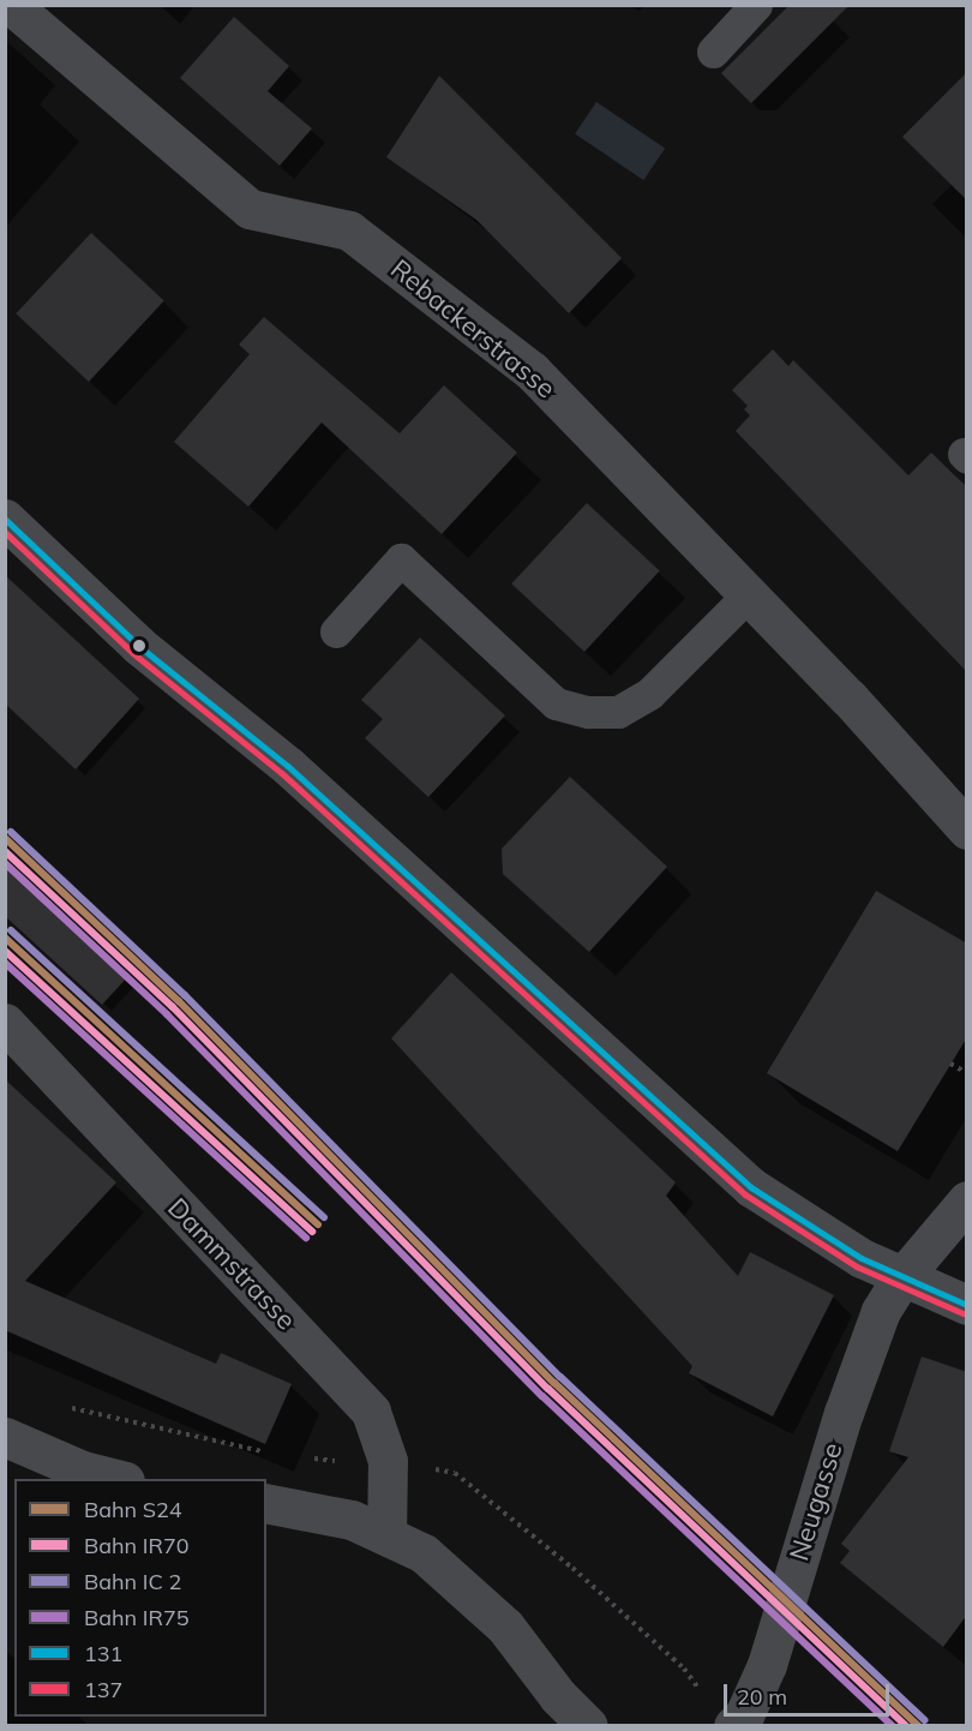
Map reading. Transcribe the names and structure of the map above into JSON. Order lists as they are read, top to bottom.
{
  "streets": {
    "street": ["Rebackerstrasse", "Dammstrasse", "Neugasse"]
  },
  "lines": [
    "transit line 131",
    "transit line 137",
    "rail line S24",
    "rail line IR70",
    "rail line IR75"
  ],
  "legend": [
    "Bahn S24",
    "Bahn IR70",
    "Bahn IC 2",
    "Bahn IR75",
    "131",
    "137"
  ],
  "scale_bar": "20 m"
}
